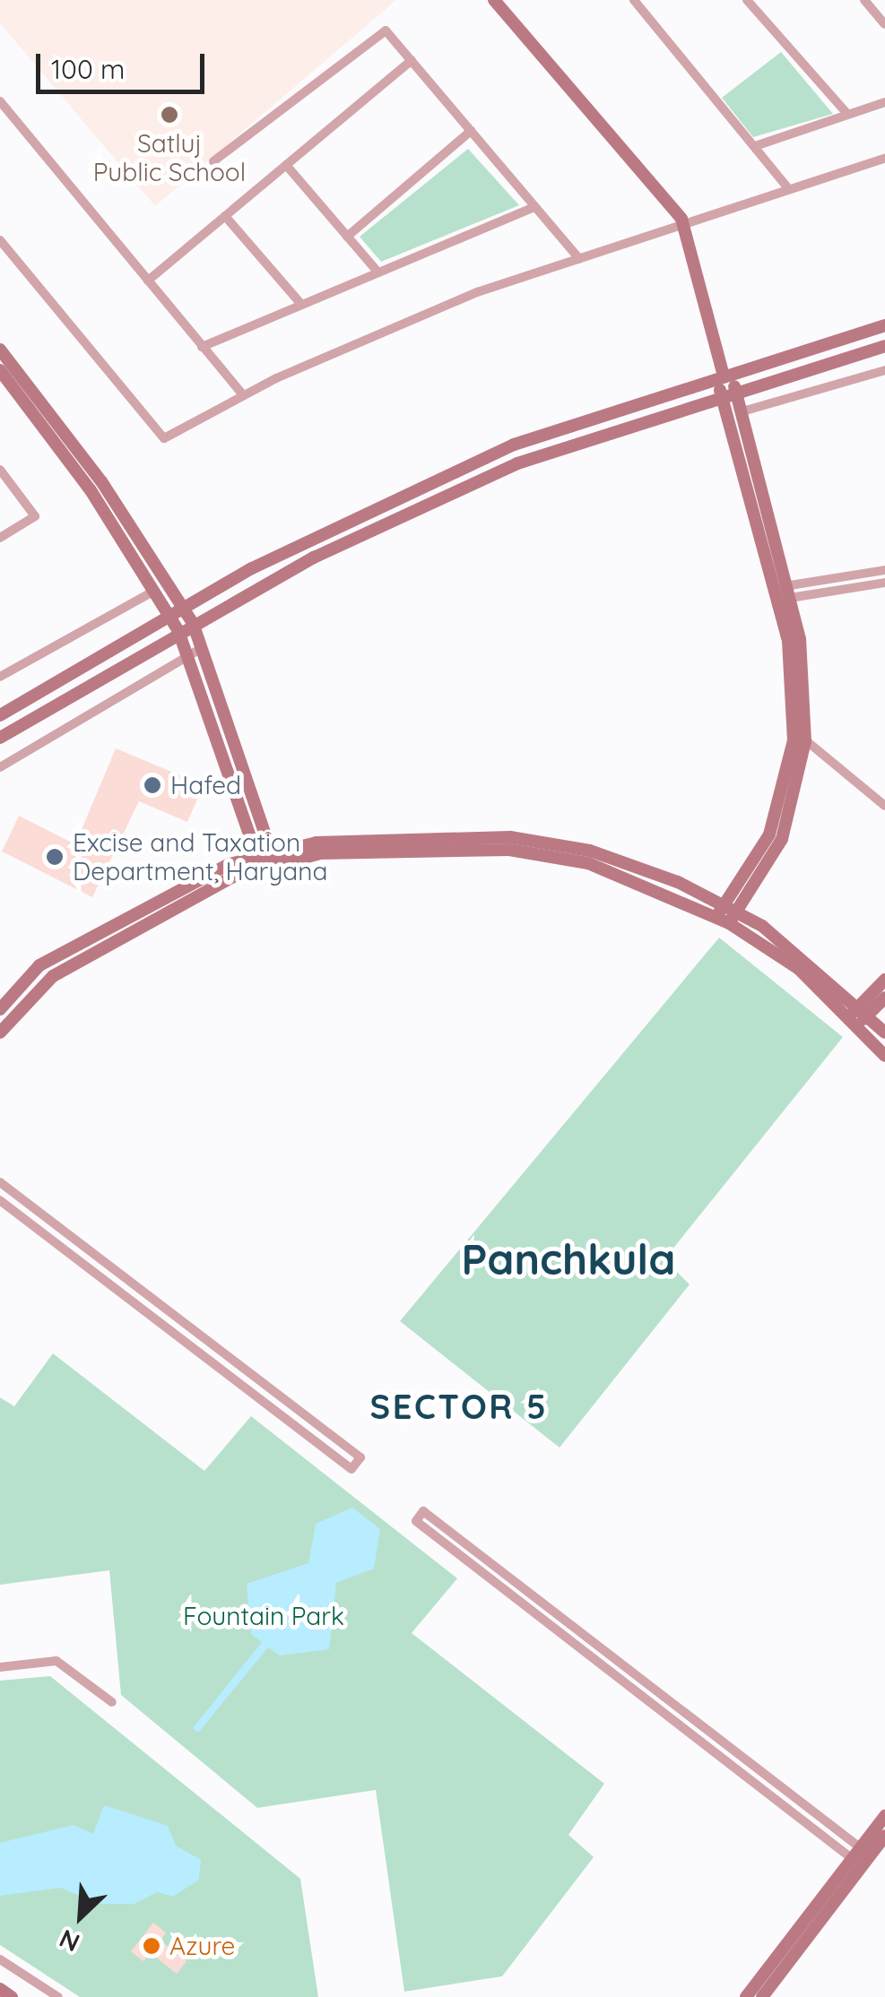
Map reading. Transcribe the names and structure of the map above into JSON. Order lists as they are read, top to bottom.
{
  "districts": ["Panchkula", "SECTOR 5"],
  "parks": ["Fountain Park"],
  "places": [
    "Satluj Public School",
    "Hafed",
    "Excise and Taxation Department, Haryana",
    "Azure"
  ],
  "scale_bar": "100 m",
  "north": "bottom left"
}
